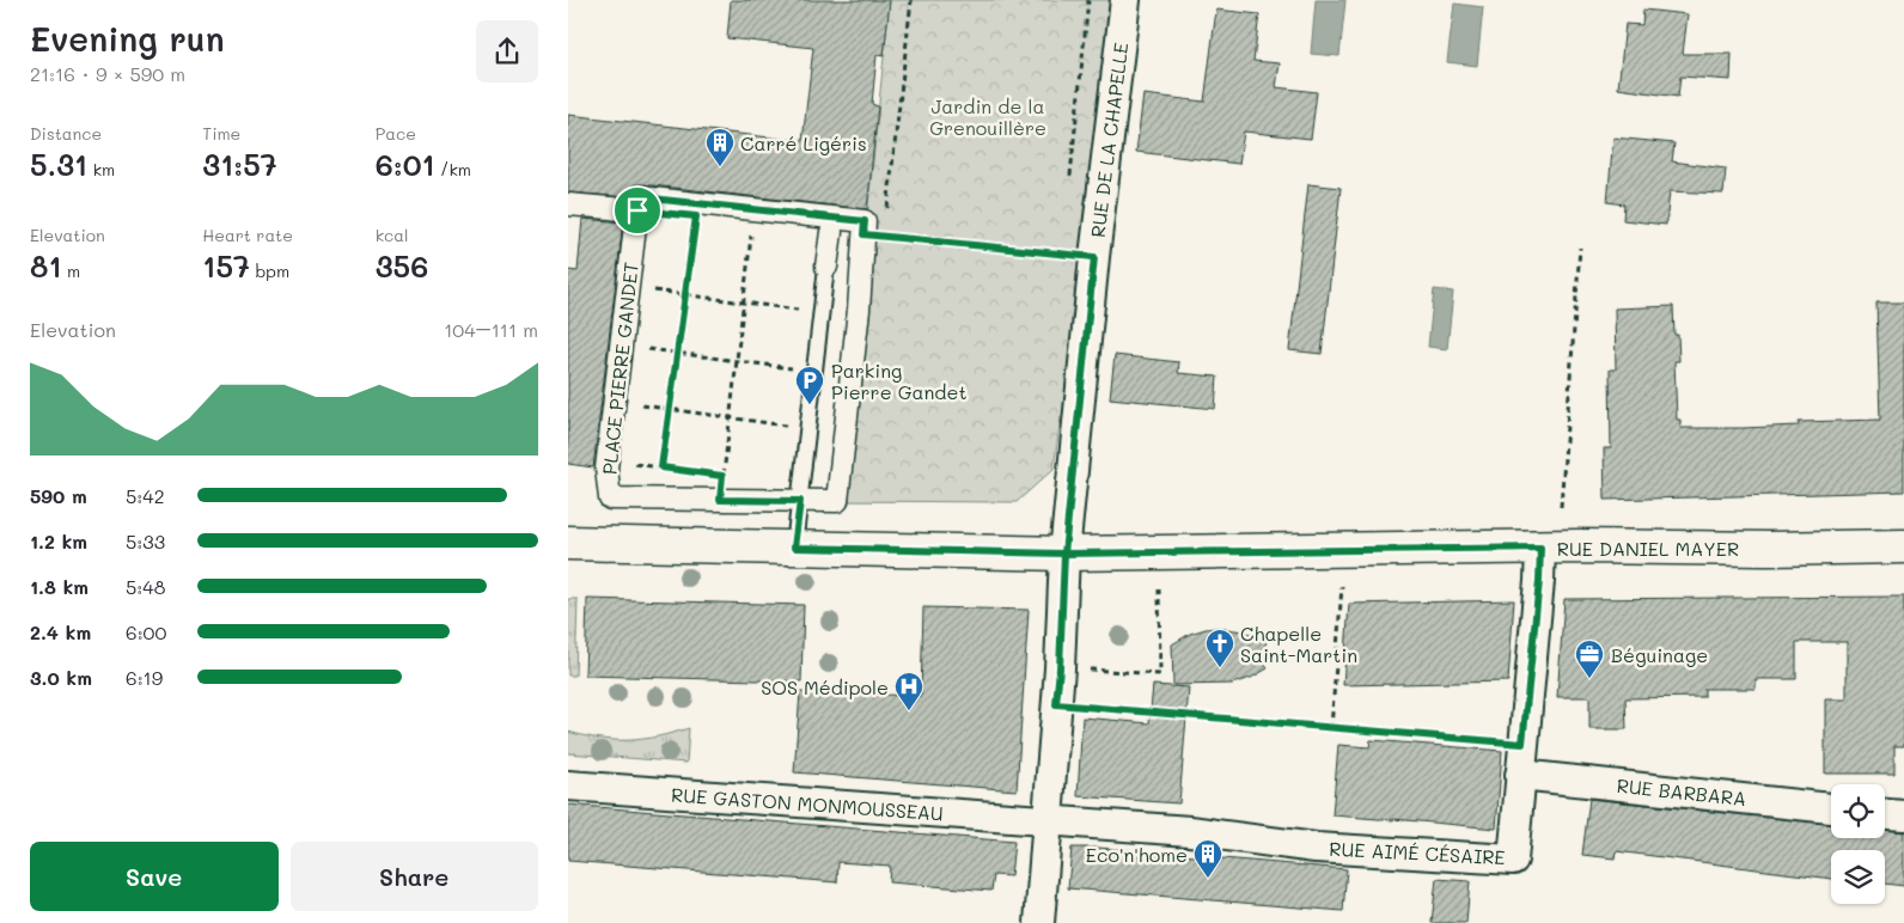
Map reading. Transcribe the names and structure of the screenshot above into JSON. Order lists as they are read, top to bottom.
{
  "streets": {
    "main road": ["RUE DANIEL MAYER"],
    "street": [
      "RUE DE LA CHAPELLE",
      "PLACE PIERRE GANDET",
      "RUE BARBARA",
      "RUE GASTON MONMOUSSEAU",
      "RUE AIMÉ CÉSAIRE"
    ]
  },
  "crossings": [
    ["RUE DE LA CHAPELLE", "RUE DANIEL MAYER"],
    ["RUE DE LA CHAPELLE", "RUE GASTON MONMOUSSEAU"],
    ["RUE DE LA CHAPELLE", "RUE AIMÉ CÉSAIRE"],
    ["RUE DANIEL MAYER", "RUE AIMÉ CÉSAIRE"],
    ["RUE BARBARA", "RUE AIMÉ CÉSAIRE"],
    ["RUE GASTON MONMOUSSEAU", "RUE AIMÉ CÉSAIRE"]
  ],
  "parks": ["Jardin de la Grenouillère"],
  "places": {
    "building": ["Carré Ligéris", "Eco'n'home"],
    "parking": ["Parking Pierre Gandet"],
    "church": ["Chapelle Saint-Martin"],
    "office": ["Béguinage"],
    "hospital": ["SOS Médipole"]
  },
  "page": {
    "heading": ["Evening run", "21:16 · 9 × 590 m"],
    "stats": [
      ["Distance", "5.31 km"],
      ["Time", "31:57"],
      ["Pace", "6:01 /km"],
      ["Elevation", "81 m"],
      ["Heart rate", "157 bpm"],
      ["kcal", "356"]
    ],
    "chart": ["Elevation", "104–111 m"],
    "list": [
      {
        "name": "590 m",
        "note": "5:42"
      },
      {
        "name": "1.2 km",
        "note": "5:33"
      },
      {
        "name": "1.8 km",
        "note": "5:48"
      },
      {
        "name": "2.4 km",
        "note": "6:00"
      },
      {
        "name": "3.0 km",
        "note": "6:19"
      }
    ],
    "buttons": ["Save", "Share"]
  }
}
